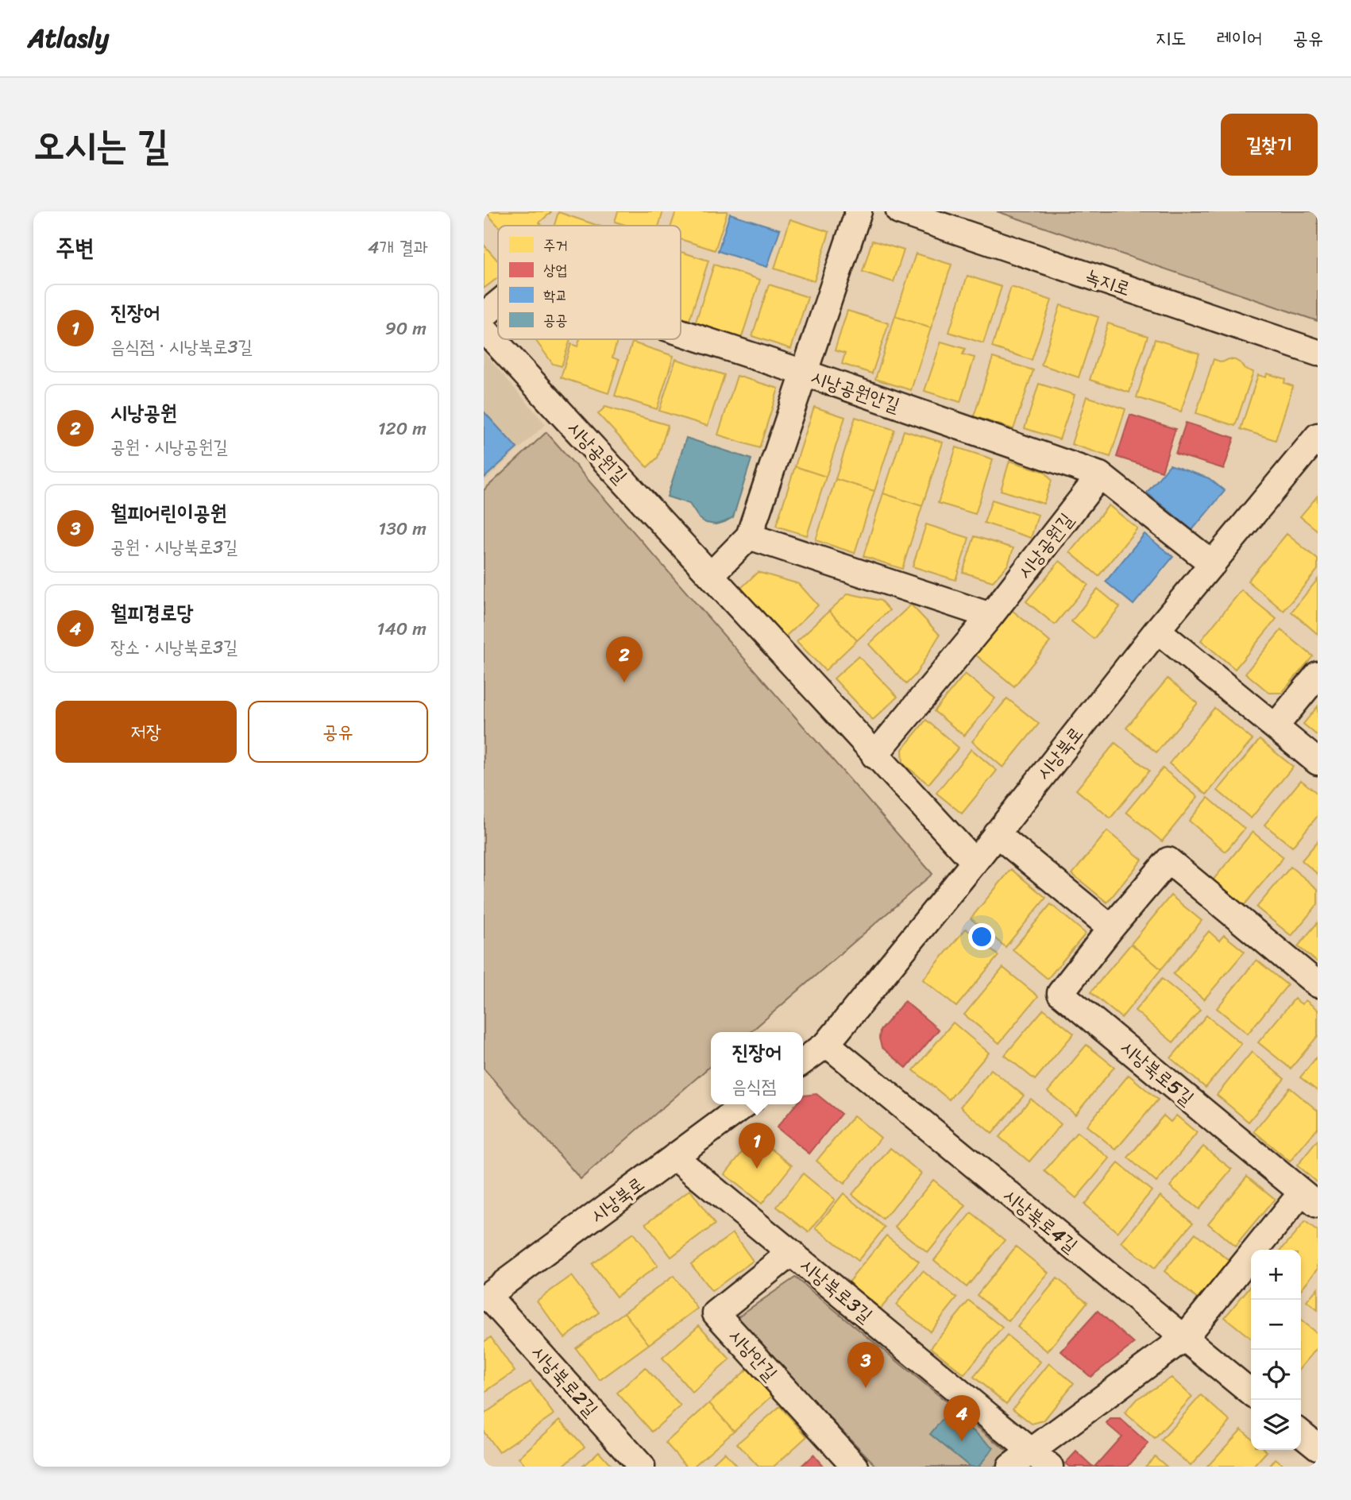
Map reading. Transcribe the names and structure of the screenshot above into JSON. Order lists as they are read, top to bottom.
{
  "streets": {
    "street": [
      "녹지로",
      "시낭공원안길",
      "시낭공원길",
      "시낭북로",
      "시낭북로5길",
      "시낭북로4길",
      "시낭북로3길",
      "시낭안길",
      "시낭북로2길"
    ]
  },
  "crossings": [
    ["시낭공원안길", "시낭공원길"],
    ["시낭공원안길", "시낭북로"],
    ["시낭공원길", "시낭북로"],
    ["시낭북로", "시낭북로4길"],
    ["시낭북로", "시낭북로3길"],
    ["시낭북로", "시낭북로2길"],
    ["시낭북로3길", "시낭안길"]
  ],
  "legend": [
    "주거",
    "상업",
    "학교",
    "공공"
  ],
  "page": {
    "header": "Atlasly",
    "nav": ["지도", "레이어", "공유"],
    "title": "오시는 길",
    "buttons": [
      "길찾기",
      ["저장", "공유"]
    ],
    "heading": ["주변", "4개 결과"],
    "list": [
      {
        "mark": "1",
        "name": "진장어",
        "note": "음식점 · 시낭북로3길",
        "value": "90 m"
      },
      {
        "mark": "2",
        "name": "시낭공원",
        "note": "공원 · 시낭공원길",
        "value": "120 m"
      },
      {
        "mark": "3",
        "name": "월피어린이공원",
        "note": "공원 · 시낭북로3길",
        "value": "130 m"
      },
      {
        "mark": "4",
        "name": "월피경로당",
        "note": "장소 · 시낭북로3길",
        "value": "140 m"
      }
    ],
    "pins": [
      "2",
      "1",
      "3",
      "4"
    ],
    "popup": ["진장어", "음식점"],
    "map_buttons": ["+", "−"]
  }
}
